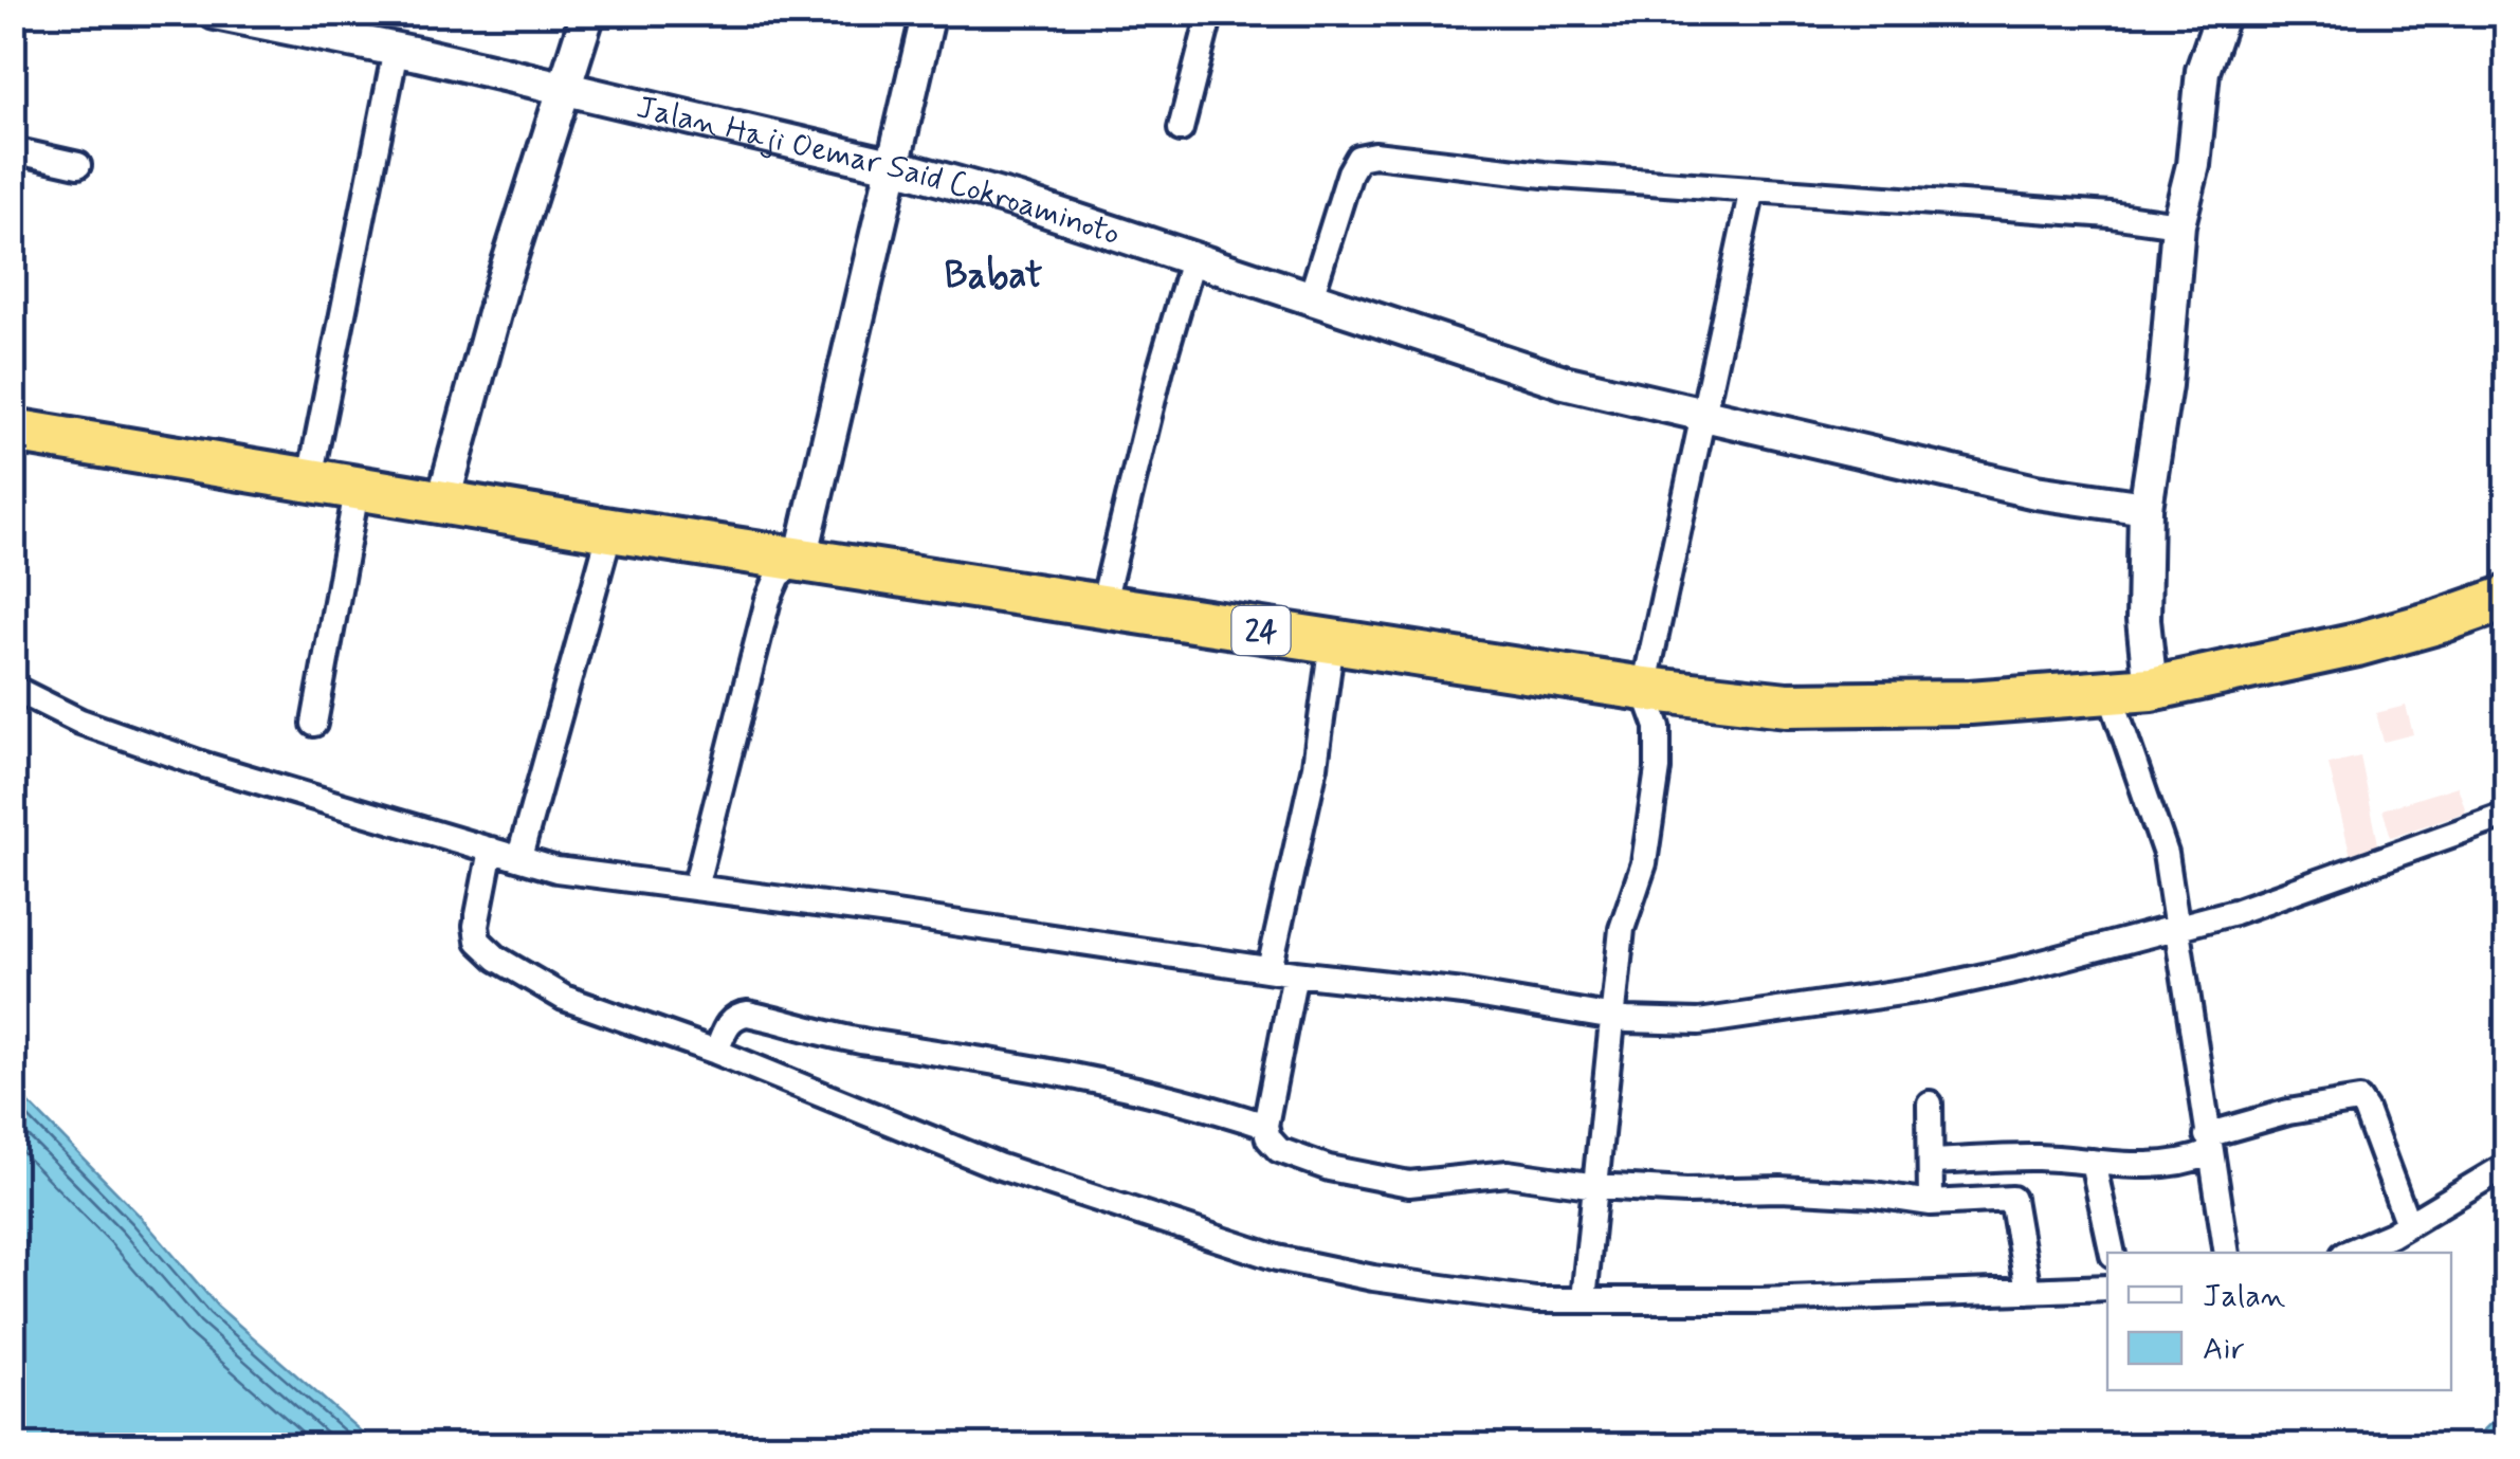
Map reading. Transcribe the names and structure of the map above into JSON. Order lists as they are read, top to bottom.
{
  "streets": {
    "highway": ["24"],
    "street": ["Jalan Haji Oemar Said Cokroaminoto"]
  },
  "districts": ["Babat"],
  "legend": ["Jalan", "Air"]
}
